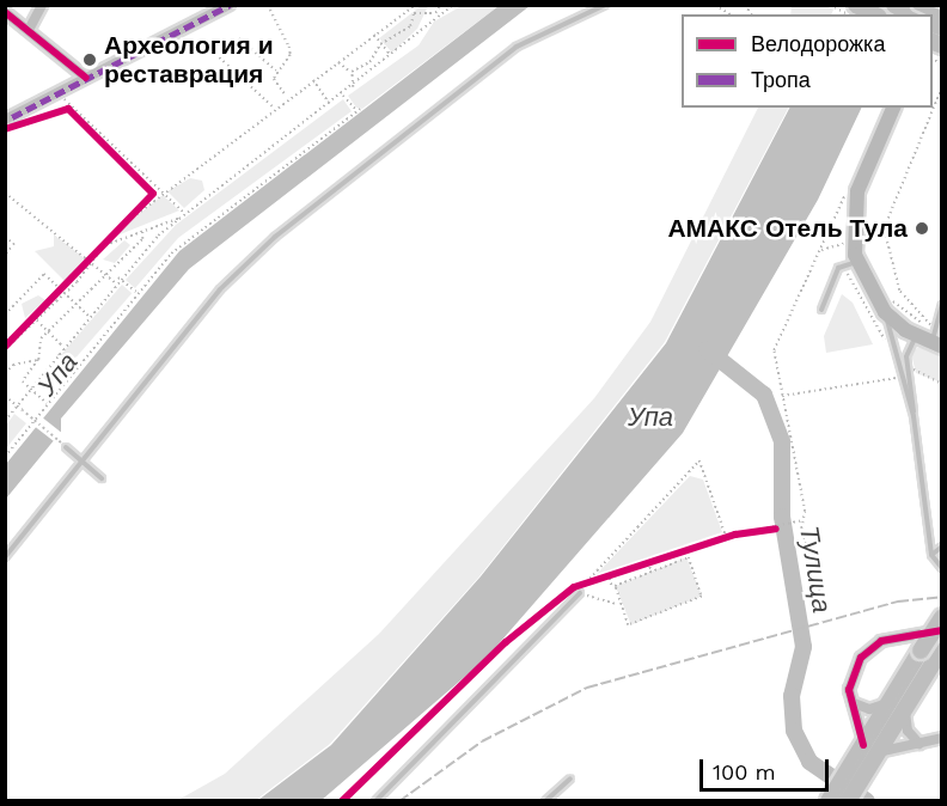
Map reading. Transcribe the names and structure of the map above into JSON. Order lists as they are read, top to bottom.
{
  "water": ["Упа", "Тулица"],
  "places": ["Археология и реставрация", "АМАКС Отель Тула"],
  "legend": ["Велодорожка", "Тропа"],
  "scale_bar": "100 m"
}
